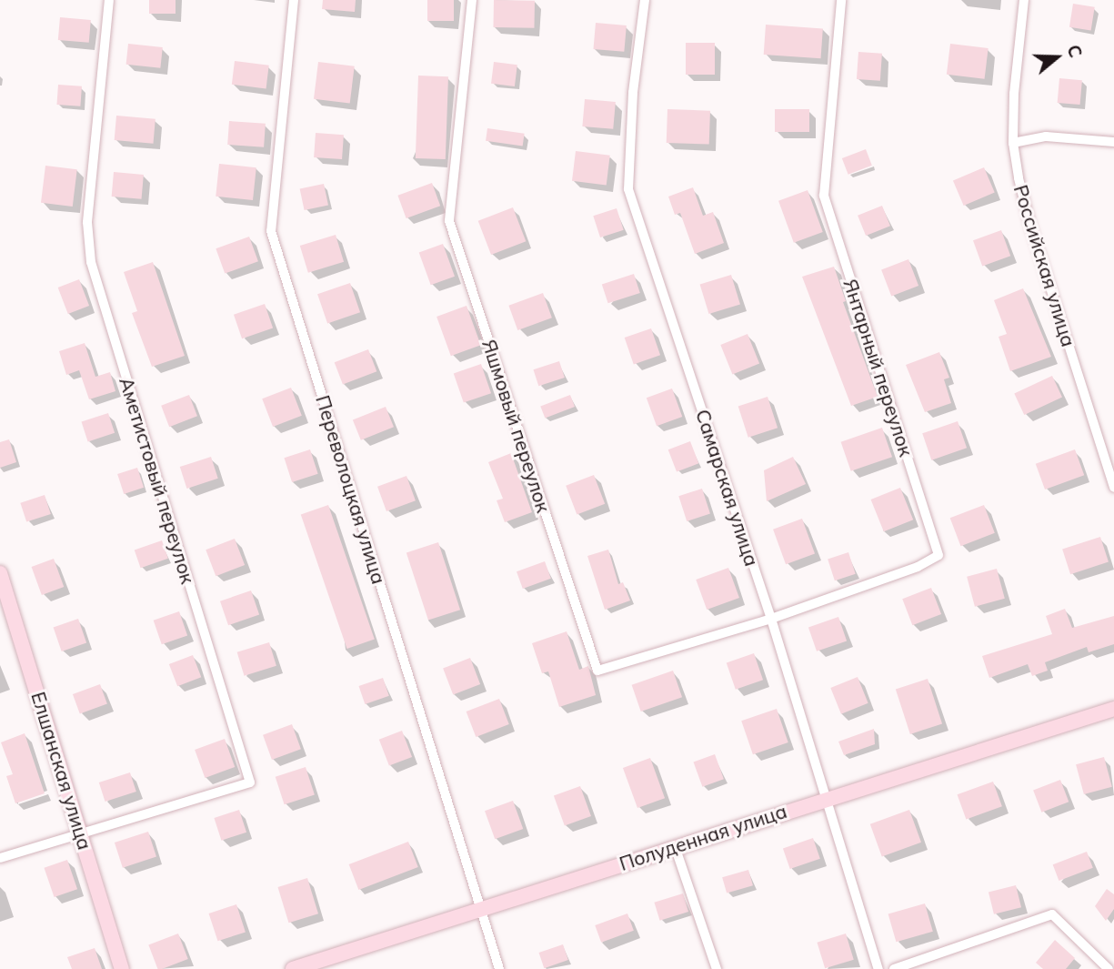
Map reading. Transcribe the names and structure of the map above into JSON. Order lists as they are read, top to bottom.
{
  "streets": {
    "street": [
      "Российская улица",
      "Янтарный переулок",
      "Яшмовый переулок",
      "Аметистовый переулок",
      "Самарская улица",
      "Переволоцкая улица",
      "Елшанская улица",
      "Полуденная улица"
    ]
  },
  "crossings": [
    ["Янтарный переулок", "Яшмовый переулок"],
    ["Янтарный переулок", "Самарская улица"],
    ["Яшмовый переулок", "Самарская улица"],
    ["Аметистовый переулок", "Елшанская улица"],
    ["Самарская улица", "Полуденная улица"],
    ["Переволоцкая улица", "Полуденная улица"]
  ],
  "north": "right"
}
